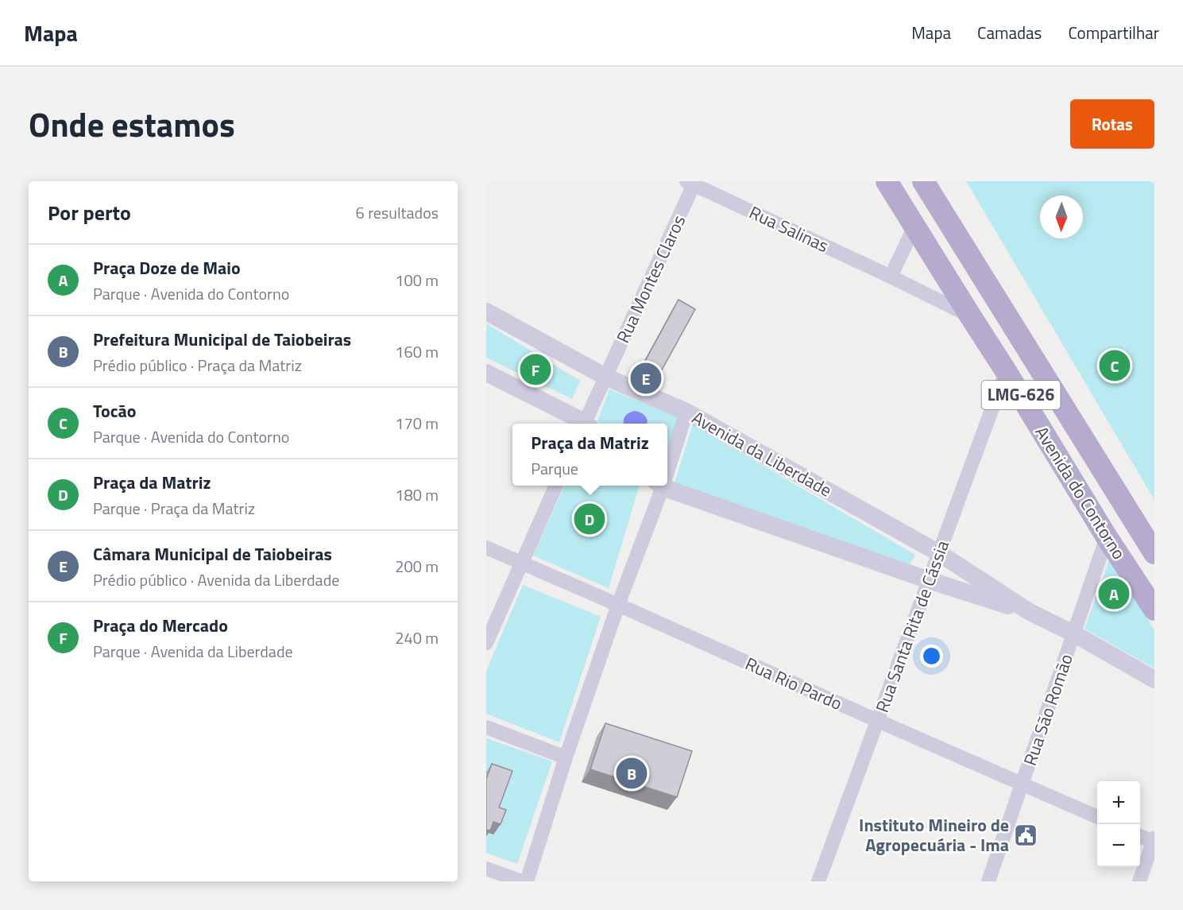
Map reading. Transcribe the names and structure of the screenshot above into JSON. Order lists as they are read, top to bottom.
{
  "streets": {
    "main road": ["LMG-626", "Avenida do Contorno"],
    "street": [
      "Rua Salinas",
      "Rua Montes Claros",
      "Avenida da Liberdade",
      "Rua Santa Rita de Cássia",
      "Rua Rio Pardo",
      "Rua São Romão"
    ]
  },
  "crossings": [
    ["Rua Salinas", "Rua Montes Claros"],
    ["Rua Salinas", "Avenida do Contorno"],
    ["Rua Montes Claros", "Avenida da Liberdade"],
    ["Avenida da Liberdade", "Rua Santa Rita de Cássia"],
    ["Avenida da Liberdade", "Rua São Romão"],
    ["Avenida do Contorno", "Rua Santa Rita de Cássia"],
    ["Avenida do Contorno", "Rua São Romão"],
    ["Rua Santa Rita de Cássia", "Rua Rio Pardo"],
    ["Rua Rio Pardo", "Rua São Romão"]
  ],
  "places": {
    "public building": ["Instituto Mineiro de Agropecuária - Ima"]
  },
  "north": "bottom",
  "page": {
    "header": "Mapa",
    "nav": ["Mapa", "Camadas", "Compartilhar"],
    "title": "Onde estamos",
    "buttons": "Rotas",
    "heading": ["Por perto", "6 resultados"],
    "list": [
      {
        "mark": "A",
        "name": "Praça Doze de Maio",
        "note": "Parque · Avenida do Contorno",
        "value": "100 m"
      },
      {
        "mark": "B",
        "name": "Prefeitura Municipal de Taiobeiras",
        "note": "Prédio público · Praça da Matriz",
        "value": "160 m"
      },
      {
        "mark": "C",
        "name": "Tocão",
        "note": "Parque · Avenida do Contorno",
        "value": "170 m"
      },
      {
        "mark": "D",
        "name": "Praça da Matriz",
        "note": "Parque · Praça da Matriz",
        "value": "180 m"
      },
      {
        "mark": "E",
        "name": "Câmara Municipal de Taiobeiras",
        "note": "Prédio público · Avenida da Liberdade",
        "value": "200 m"
      },
      {
        "mark": "F",
        "name": "Praça do Mercado",
        "note": "Parque · Avenida da Liberdade",
        "value": "240 m"
      }
    ],
    "pins": [
      "C",
      "F",
      "E",
      "D",
      "A",
      "B"
    ],
    "popup": ["Praça da Matriz", "Parque"],
    "map_buttons": ["+", "−"]
  }
}
